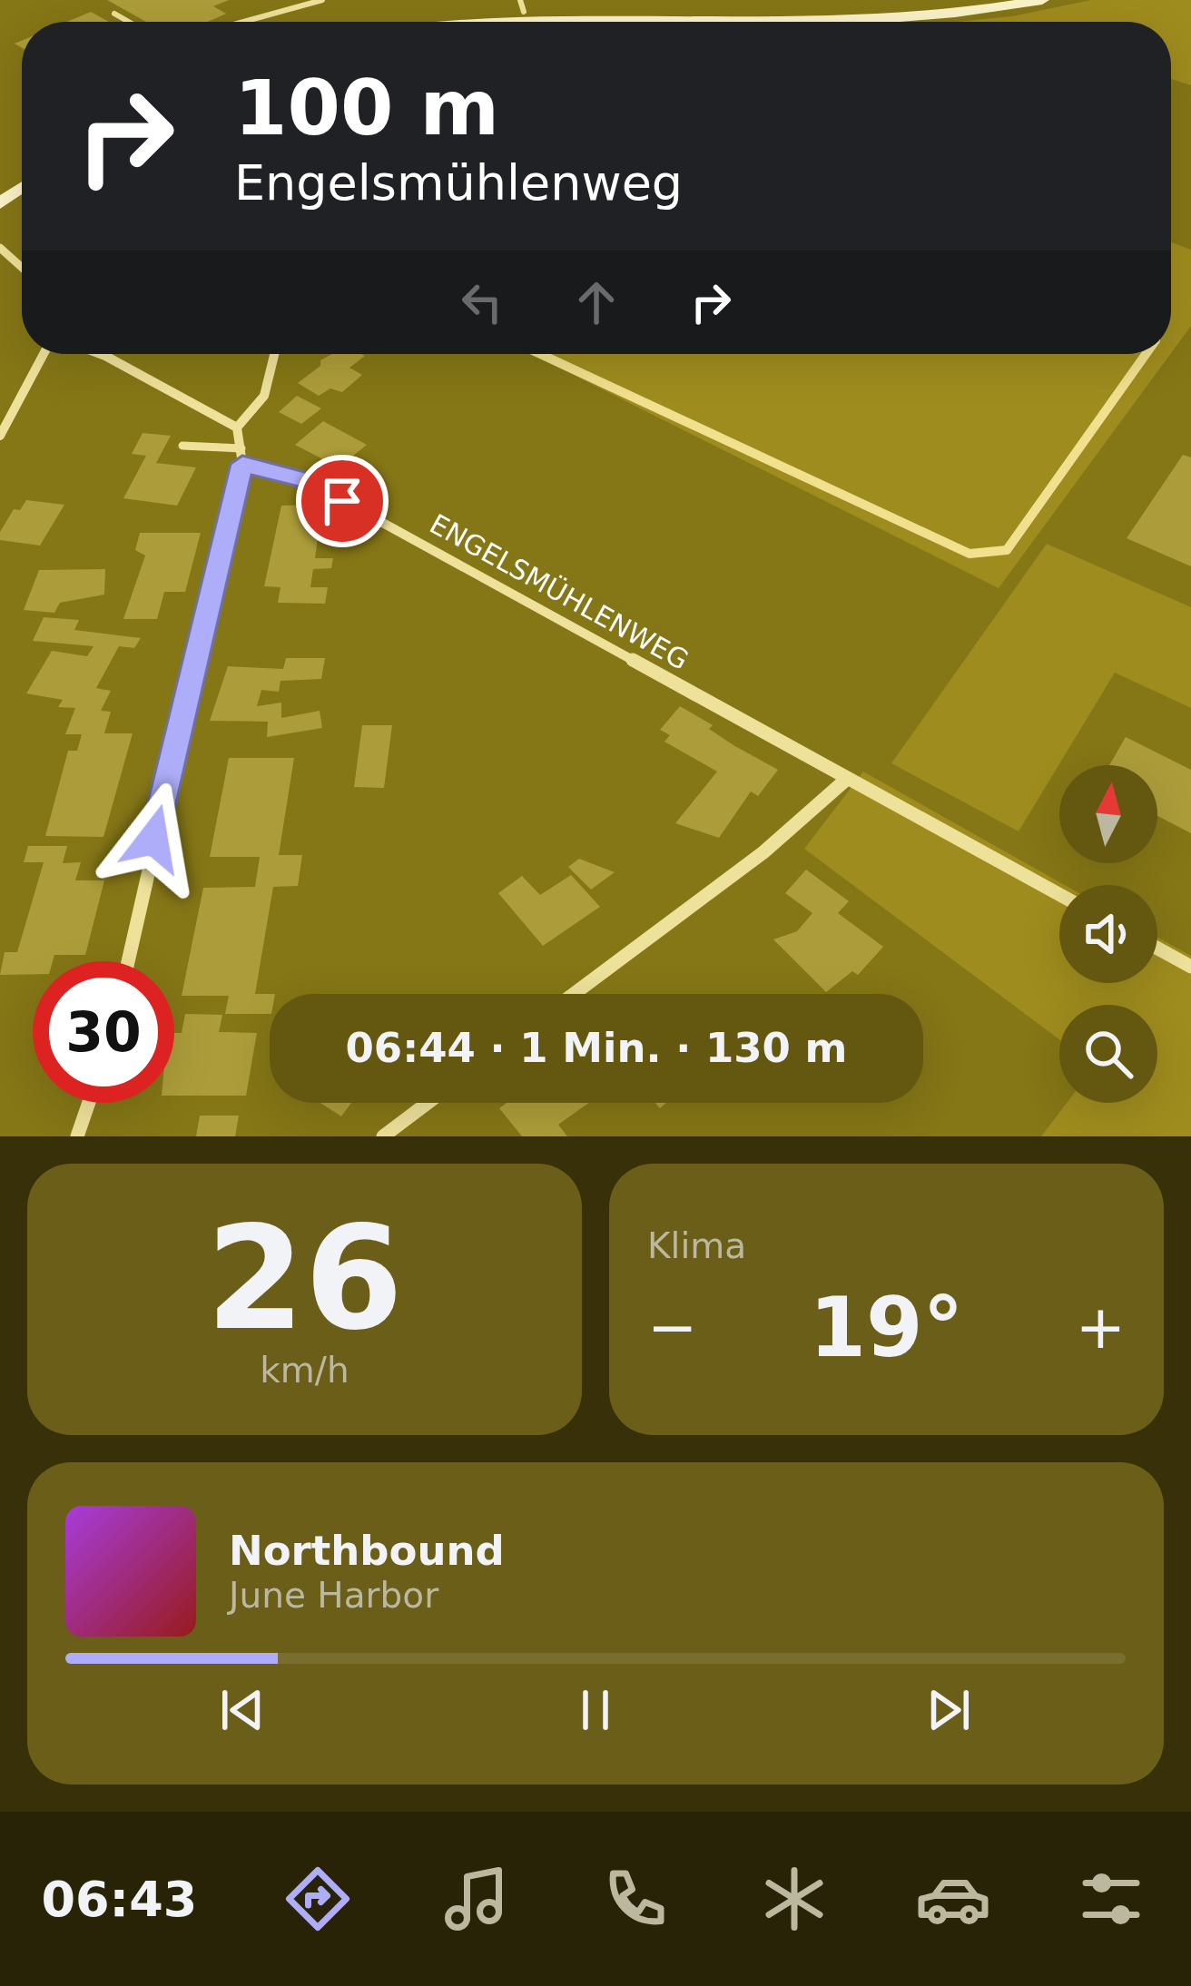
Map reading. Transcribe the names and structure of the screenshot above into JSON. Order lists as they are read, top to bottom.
{
  "streets": {
    "street": ["ENGELSMÜHLENWEG"]
  },
  "north": "top",
  "page": {
    "turn": ["100 m", "Engelsmühlenweg"],
    "limit": "30",
    "trip": "06:44 · 1 Min. · 130 m",
    "tile": [
      ["26", "km/h"],
      "Klima"
    ],
    "heat": ["−", "19°", "+"],
    "song": ["Northbound", "June Harbor"],
    "tabs": "06:43"
  }
}
